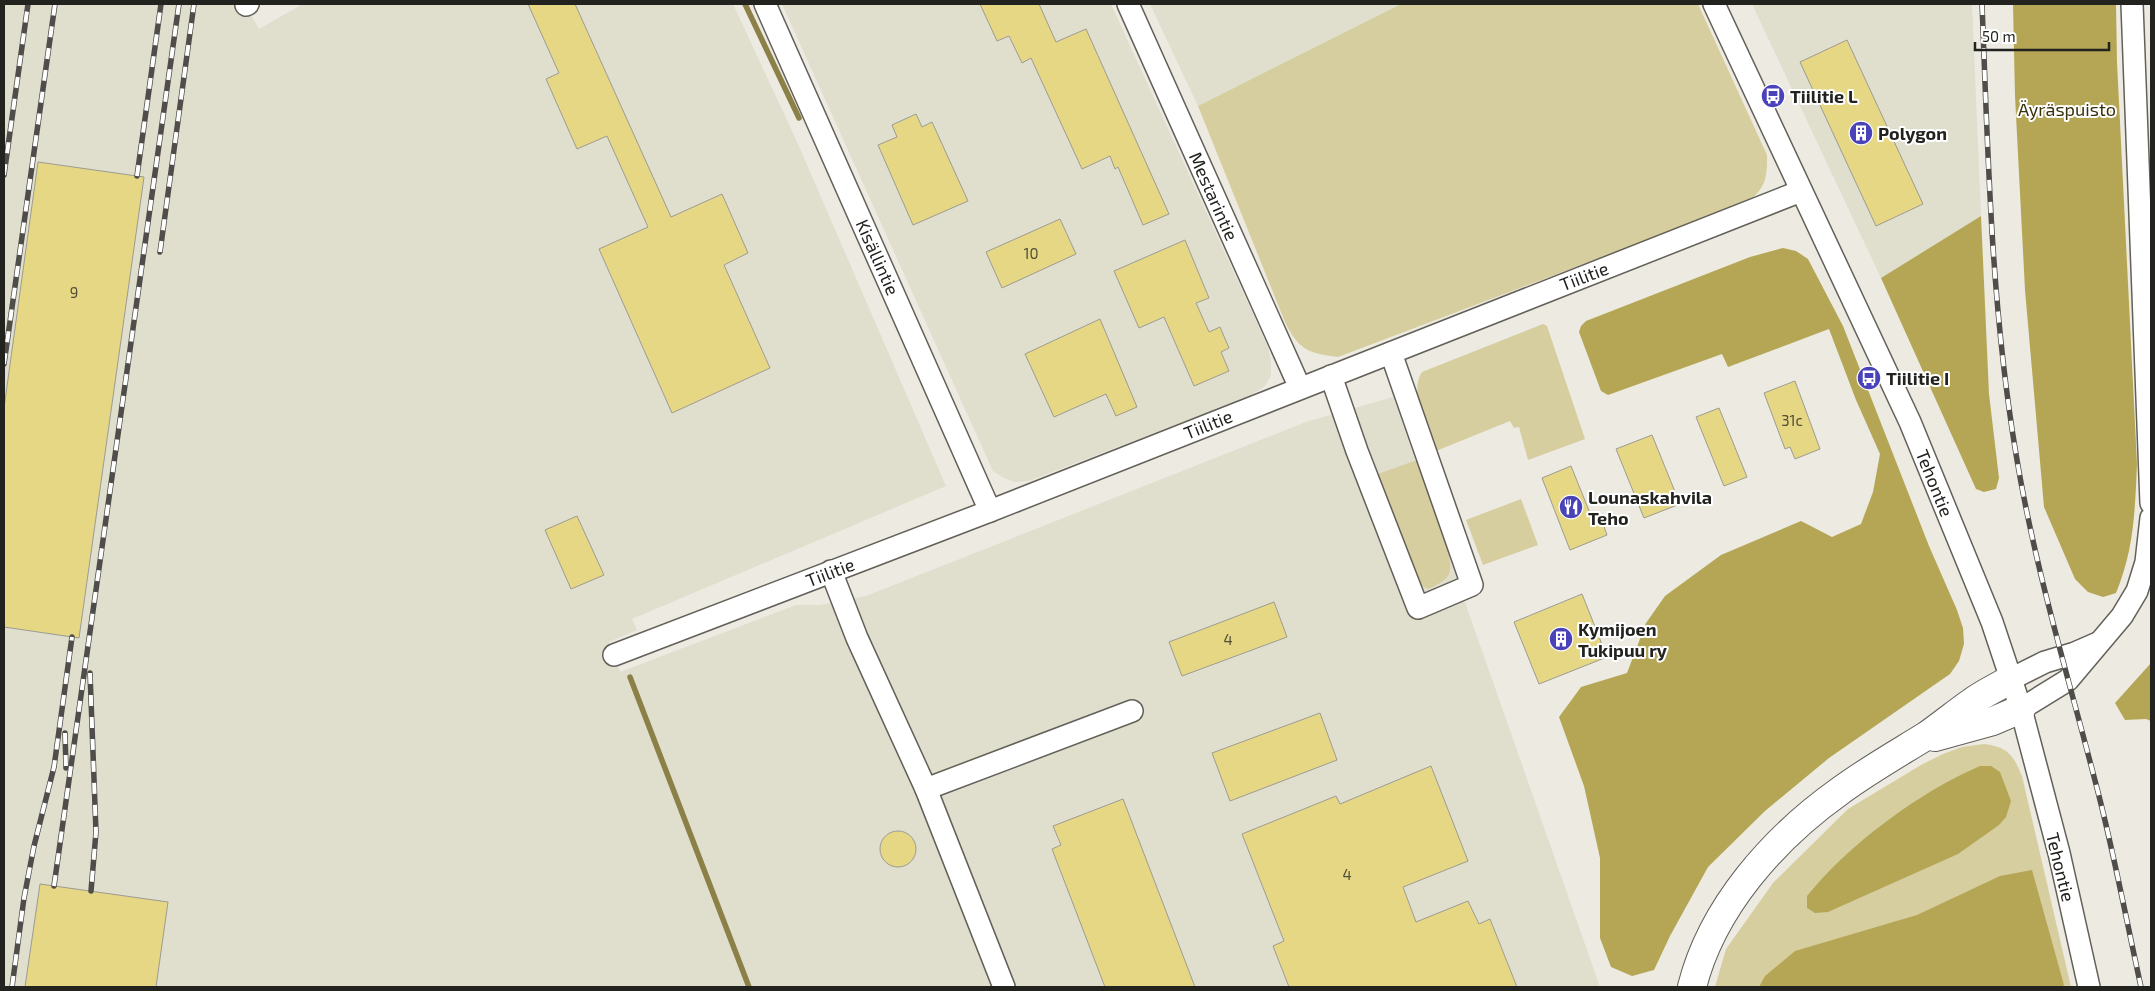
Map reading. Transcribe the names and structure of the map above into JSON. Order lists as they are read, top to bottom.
{
  "streets": {
    "street": [
      "Mestarintie",
      "Kisällintie",
      "Tiilitie",
      "Tehontie"
    ]
  },
  "crossings": [
    ["Mestarintie", "Tiilitie"],
    ["Kisällintie", "Tiilitie"],
    ["Tiilitie", "Tehontie"]
  ],
  "parks": ["Äyräspuisto"],
  "places": {
    "bus stop": ["Tiilitie L", "Tiilitie I"],
    "building": ["Polygon", "Kymijoen Tukipuu ry"],
    "restaurant": ["Lounaskahvila Teho"]
  },
  "house_numbers": [
    "10",
    "9",
    "31c",
    "4",
    "4"
  ],
  "scale_bar": "50 m"
}
